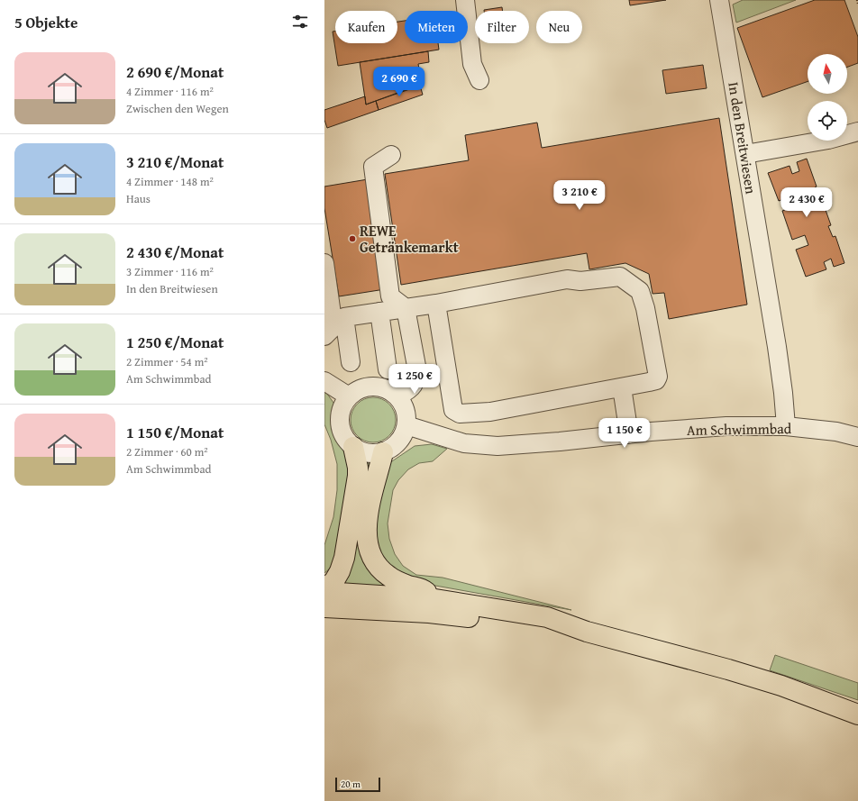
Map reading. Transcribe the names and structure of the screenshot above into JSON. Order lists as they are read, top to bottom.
{
  "streets": {
    "street": ["In den Breitwiesen", "Am Schwimmbad"]
  },
  "crossings": [
    ["In den Breitwiesen", "Am Schwimmbad"]
  ],
  "places": ["REWE Getränkemarkt"],
  "scale_bar": "20 m",
  "north": "top",
  "page": {
    "heading": "5 Objekte",
    "chip": [
      "Kaufen",
      "Mieten",
      "Filter",
      "Neu"
    ],
    "list": [
      {
        "name": "2 690 €/Monat",
        "note": "4 Zimmer · 116 m² · Zwischen den Wegen"
      },
      {
        "name": "3 210 €/Monat",
        "note": "4 Zimmer · 148 m² · Haus"
      },
      {
        "name": "2 430 €/Monat",
        "note": "3 Zimmer · 116 m² · In den Breitwiesen"
      },
      {
        "name": "1 250 €/Monat",
        "note": "2 Zimmer · 54 m² · Am Schwimmbad"
      },
      {
        "name": "1 150 €/Monat",
        "note": "2 Zimmer · 60 m² · Am Schwimmbad"
      }
    ],
    "price": [
      "2 690 €",
      "3 210 €",
      "2 430 €",
      "1 250 €",
      "1 150 €"
    ],
    "scale": "20 m"
  }
}
